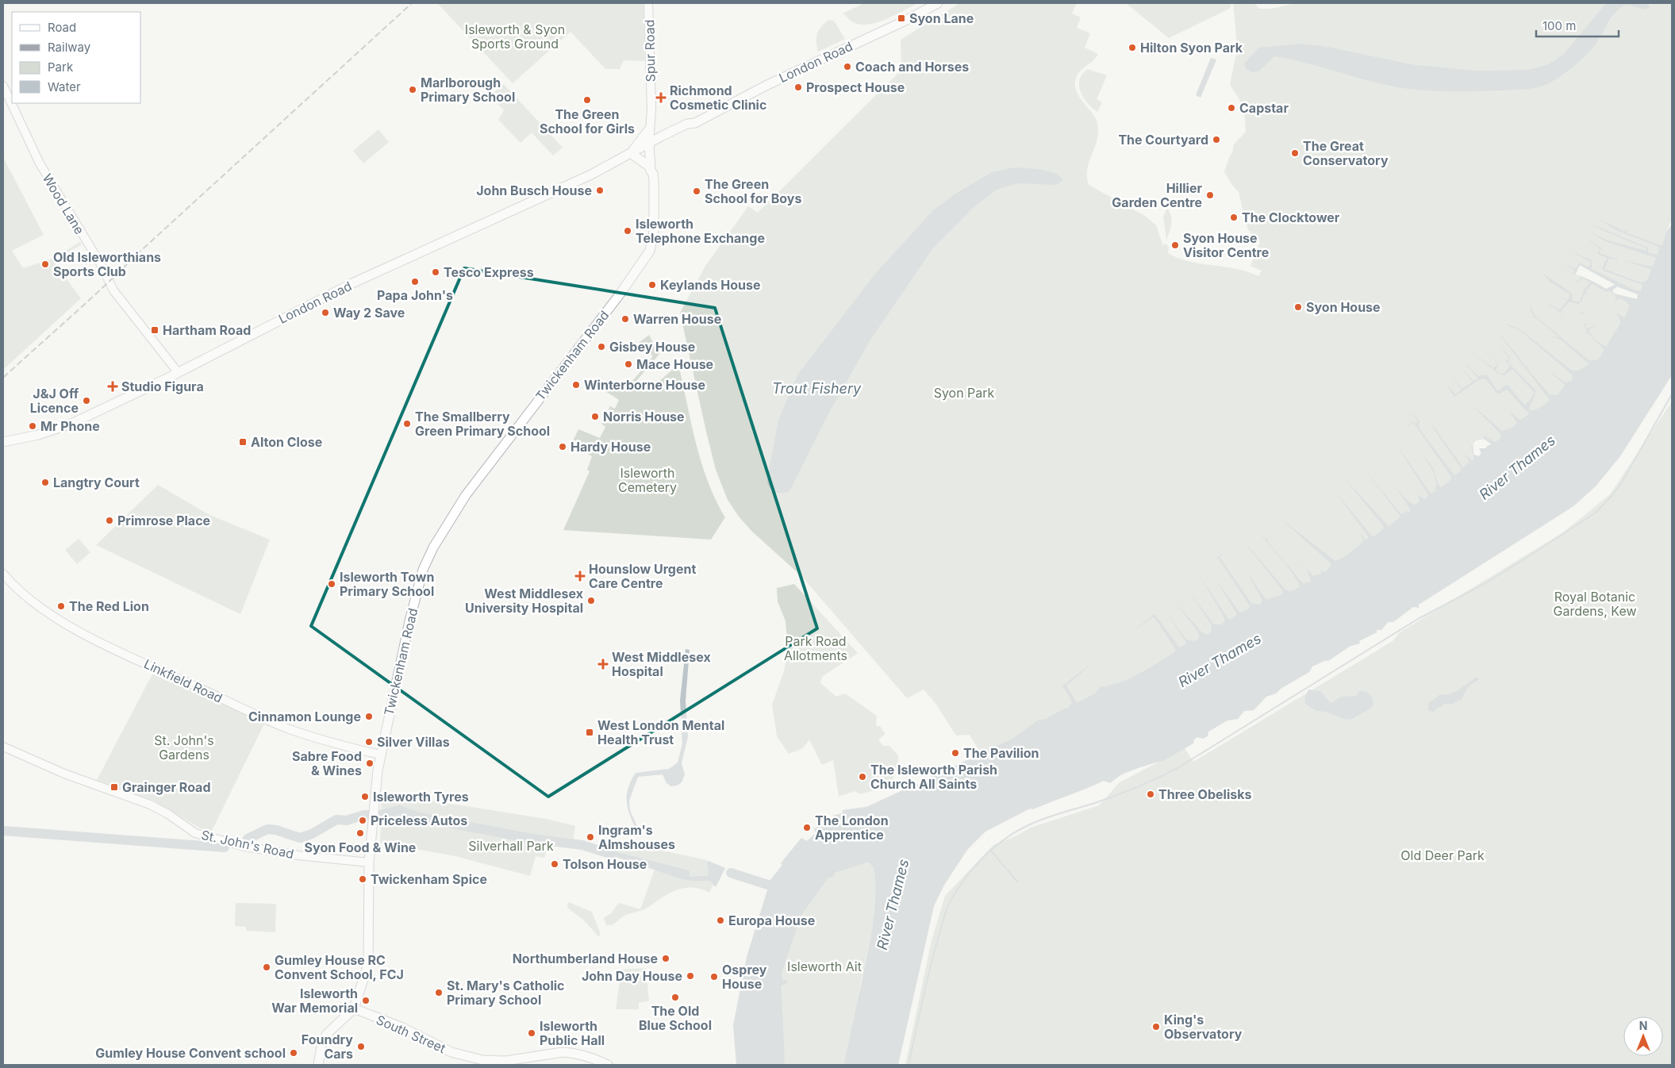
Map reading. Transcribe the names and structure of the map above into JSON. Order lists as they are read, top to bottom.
{
  "streets": {
    "main road": ["London Road", "Twickenham Road", "South Street"],
    "street": [
      "Spur Road",
      "Wood Lane",
      "Linkfield Road",
      "St. John's Road"
    ]
  },
  "crossings": [
    ["Spur Road", "London Road"],
    ["Spur Road", "Twickenham Road"],
    ["London Road", "Wood Lane"],
    ["London Road", "Twickenham Road"],
    ["Twickenham Road", "Linkfield Road"],
    ["Twickenham Road", "St. John's Road"],
    ["Twickenham Road", "South Street"]
  ],
  "water": ["Trout Fishery", "River Thames"],
  "parks": [
    "Isleworth & Syon Sports Ground",
    "Syon Park",
    "Isleworth Cemetery",
    "Royal Botanic Gardens, Kew",
    "Park Road Allotments",
    "St. John's Gardens",
    "Silverhall Park",
    "Old Deer Park",
    "Isleworth Ait"
  ],
  "places": {
    "transit": [
      "Syon Lane",
      "Hartham Road",
      "Alton Close",
      "West London Mental Health Trust",
      "Grainger Road"
    ],
    "other": [
      "Hilton Syon Park",
      "Coach and Horses",
      "Prospect House",
      "Marlborough Primary School",
      "The Green School for Girls",
      "Capstar",
      "The Courtyard",
      "The Great Conservatory",
      "John Busch House",
      "The Green School for Boys",
      "Hillier Garden Centre",
      "The Clocktower",
      "Isleworth Telephone Exchange",
      "Syon House Visitor Centre",
      "Old Isleworthians Sports Club",
      "Tesco Express",
      "Papa John's",
      "Keylands House",
      "Syon House",
      "Way 2 Save",
      "Warren House",
      "Gisbey House",
      "Mace House",
      "Winterborne House",
      "J&J Off Licence",
      "Norris House",
      "The Smallberry Green Primary School",
      "Mr Phone",
      "Hardy House",
      "Langtry Court",
      "Primrose Place",
      "Isleworth Town Primary School",
      "West Middlesex University Hospital",
      "The Red Lion",
      "Cinnamon Lounge",
      "Silver Villas",
      "The Pavilion",
      "Sabre Food & Wines",
      "The Isleworth Parish Church All Saints",
      "Three Obelisks",
      "Isleworth Tyres",
      "Priceless Autos",
      "The London Apprentice",
      "Syon Food & Wine",
      "Ingram's Almshouses",
      "Tolson House",
      "Twickenham Spice",
      "Europa House",
      "Northumberland House",
      "Gumley House RC Convent School, FCJ",
      "John Day House",
      "Osprey House",
      "St. Mary's Catholic Primary School",
      "The Old Blue School",
      "Isleworth War Memorial",
      "King's Observatory",
      "Isleworth Public Hall",
      "Foundry Cars",
      "Gumley House Convent school"
    ],
    "health": [
      "Richmond Cosmetic Clinic",
      "Studio Figura",
      "Hounslow Urgent Care Centre",
      "West Middlesex Hospital"
    ]
  },
  "legend": [
    "Road",
    "Railway",
    "Park",
    "Water"
  ],
  "scale_bar": "100 m",
  "north": "top"
}
